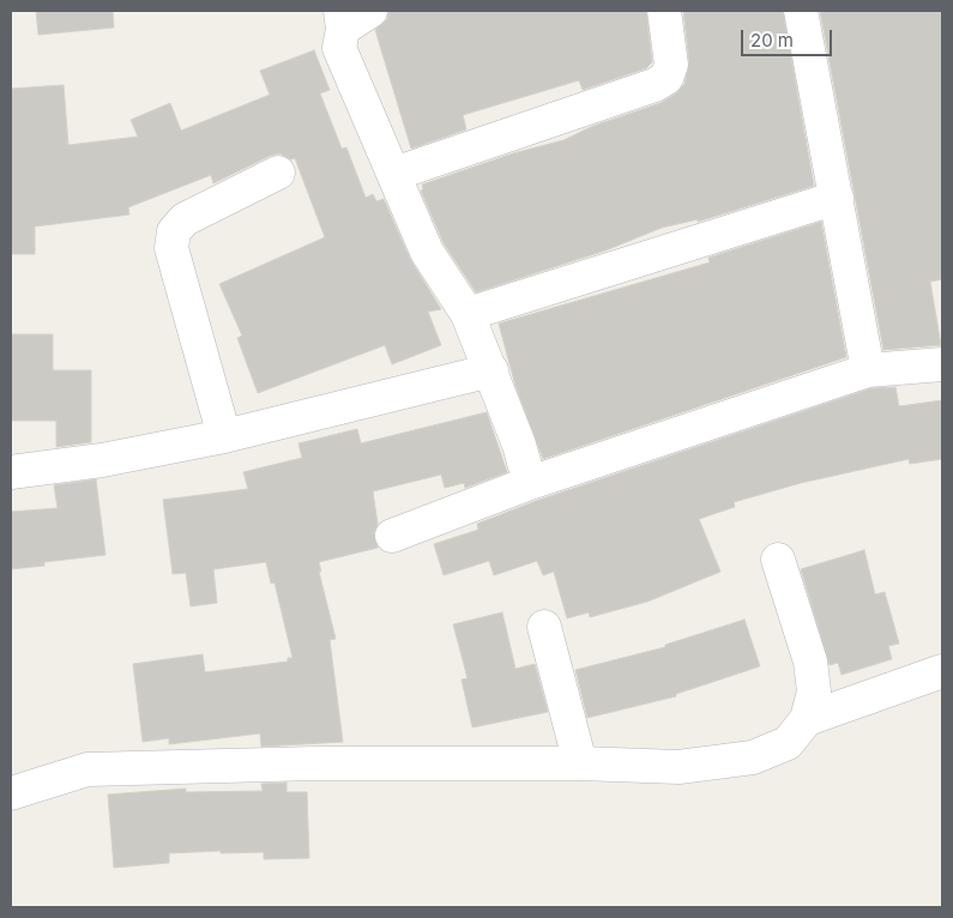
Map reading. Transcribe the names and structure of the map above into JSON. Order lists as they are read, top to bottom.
{
  "scale_bar": "20 m"
}
